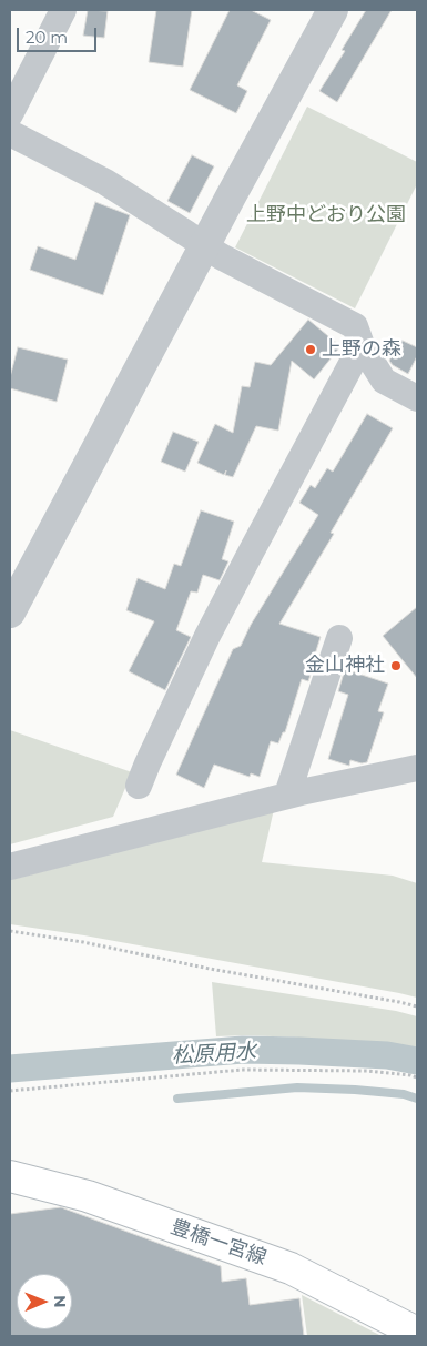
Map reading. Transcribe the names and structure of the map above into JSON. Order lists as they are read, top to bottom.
{
  "streets": {
    "main road": ["豊橋一宮線"]
  },
  "water": ["松原用水"],
  "parks": ["上野中どおり公園"],
  "places": ["上野の森", "金山神社"],
  "scale_bar": "20 m",
  "north": "right"
}
